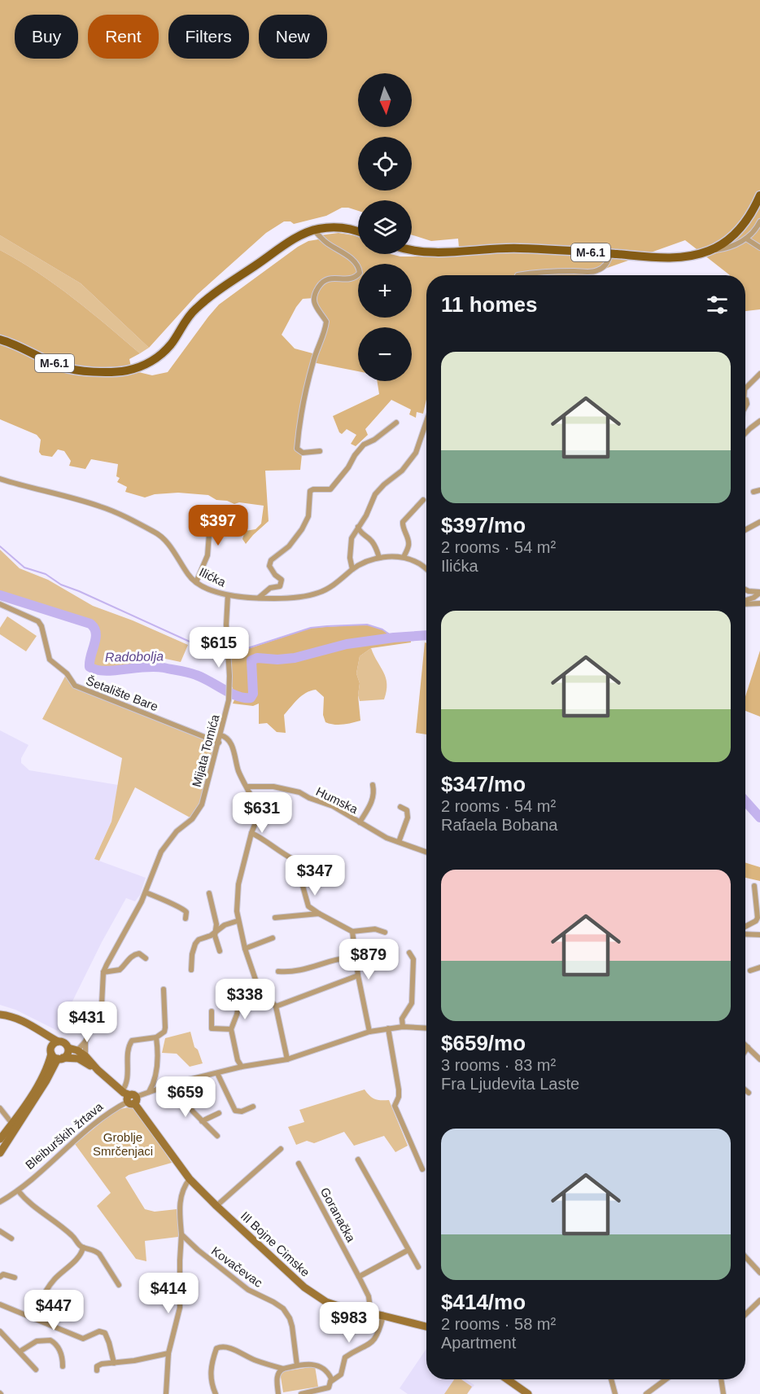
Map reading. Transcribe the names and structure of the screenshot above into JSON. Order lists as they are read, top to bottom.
{
  "streets": {
    "main road": ["M-6.1"],
    "street": [
      "Ilićka",
      "Šetalište Bare",
      "Mijata Tomića",
      "Humska",
      "Bleiburških žrtava",
      "Goranačka",
      "III Bojne Cimske",
      "Kovačevac"
    ]
  },
  "crossings": [
    ["Ilićka", "Mijata Tomića"],
    ["Šetalište Bare", "Mijata Tomića"],
    ["Mijata Tomića", "III Bojne Cimske"],
    ["Bleiburških žrtava", "III Bojne Cimske"],
    ["Goranačka", "III Bojne Cimske"]
  ],
  "water": ["Radobolja"],
  "parks": ["Groblje Smrčenjaci"],
  "north": "bottom",
  "page": {
    "chip": [
      "Buy",
      "Rent",
      "Filters",
      "New"
    ],
    "map_buttons": ["+", "−"],
    "heading": "11 homes",
    "list": [
      {
        "name": "$397/mo",
        "note": "2 rooms · 54 m² · Ilićka"
      },
      {
        "name": "$347/mo",
        "note": "2 rooms · 54 m² · Rafaela Bobana"
      },
      {
        "name": "$659/mo",
        "note": "3 rooms · 83 m² · Fra Ljudevita Laste"
      },
      {
        "name": "$414/mo",
        "note": "2 rooms · 58 m² · Apartment"
      }
    ],
    "price": [
      "$397",
      "$615",
      "$631",
      "$347",
      "$879",
      "$338",
      "$431",
      "$659",
      "$414",
      "$447",
      "$983"
    ]
  }
}
